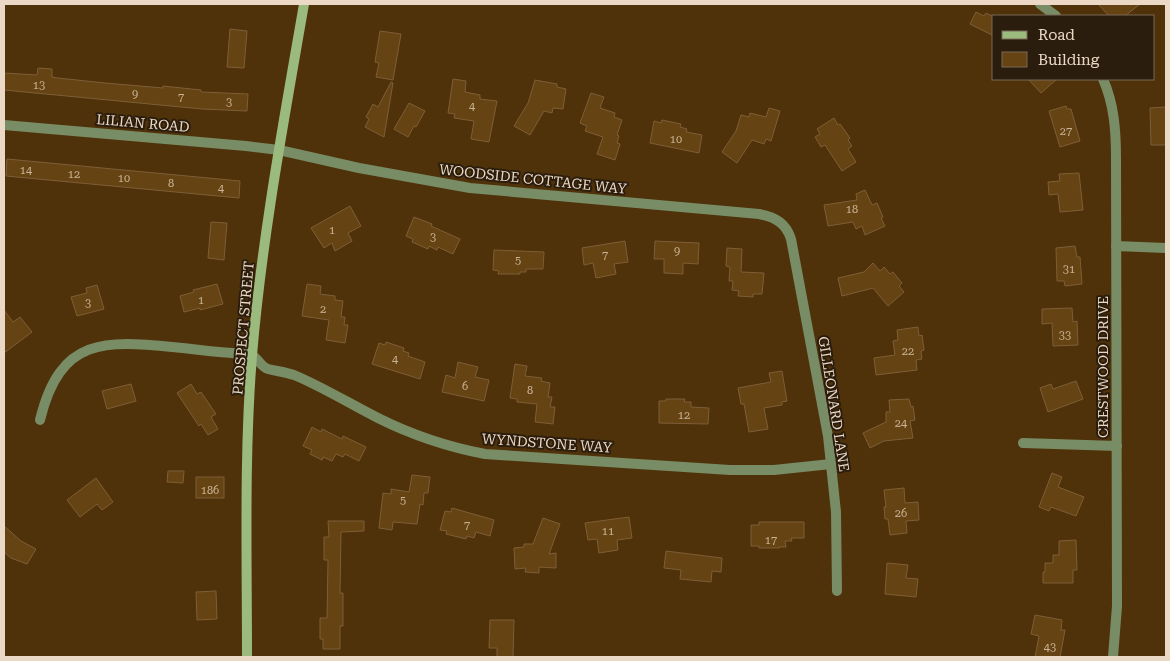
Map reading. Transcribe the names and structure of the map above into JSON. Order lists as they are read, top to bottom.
{
  "streets": {
    "street": [
      "LILIAN ROAD",
      "WOODSIDE COTTAGE WAY",
      "PROSPECT STREET",
      "CRESTWOOD DRIVE",
      "GILLEONARD LANE",
      "WYNDSTONE WAY"
    ]
  },
  "crossings": [
    ["LILIAN ROAD", "WOODSIDE COTTAGE WAY"],
    ["LILIAN ROAD", "PROSPECT STREET"],
    ["WOODSIDE COTTAGE WAY", "PROSPECT STREET"],
    ["WOODSIDE COTTAGE WAY", "GILLEONARD LANE"],
    ["PROSPECT STREET", "WYNDSTONE WAY"],
    ["GILLEONARD LANE", "WYNDSTONE WAY"]
  ],
  "house_numbers": [
    "13",
    "9",
    "7",
    "3",
    "4",
    "27",
    "10",
    "14",
    "12",
    "10",
    "8",
    "4",
    "18",
    "1",
    "3",
    "9",
    "7",
    "5",
    "31",
    "1",
    "3",
    "2",
    "33",
    "22",
    "4",
    "6",
    "8",
    "12",
    "24",
    "186",
    "5",
    "26",
    "7",
    "11",
    "17",
    "43"
  ],
  "legend": ["Road", "Building"]
}
